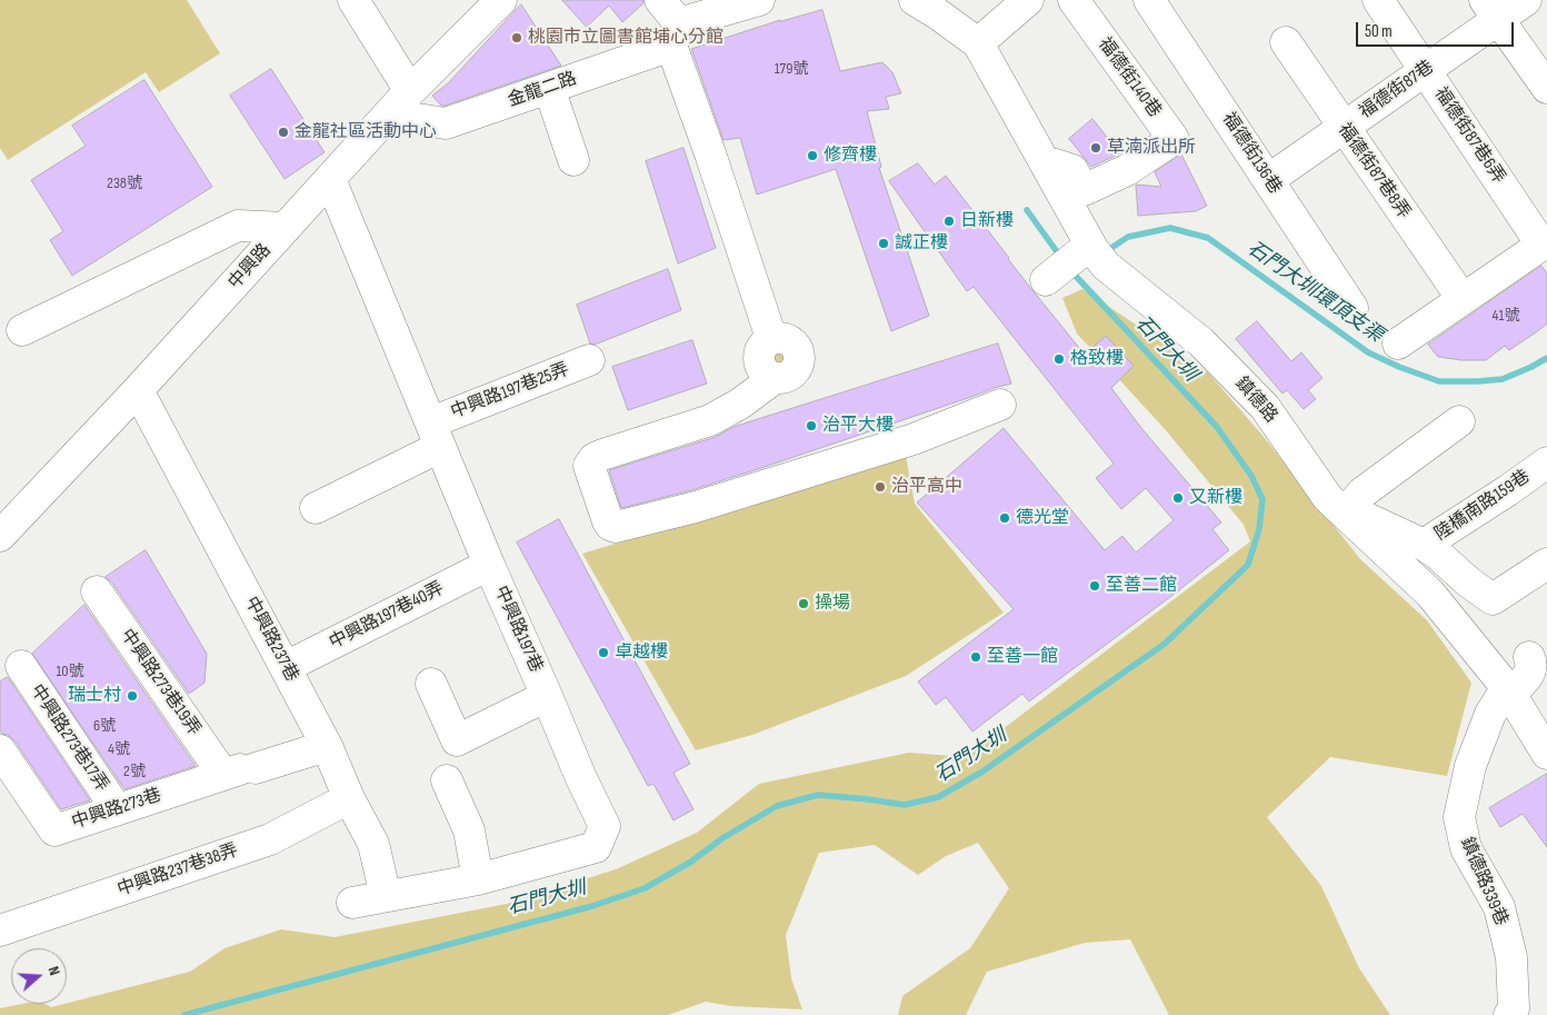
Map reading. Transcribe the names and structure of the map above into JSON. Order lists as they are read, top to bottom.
{
  "streets": {
    "street": [
      "福德街140巷",
      "金龍二路",
      "福德街87巷",
      "福德街87巷6弄",
      "福德街136巷",
      "福德街87巷8弄",
      "中興路",
      "中興路197巷25弄",
      "鎮德路",
      "陸橋南路159巷",
      "中興路197巷40弄",
      "中興路197巷",
      "中興路237巷",
      "中興路273巷19弄",
      "中興路273巷17弄",
      "中興路273巷",
      "中興路237巷38弄",
      "鎮德路339巷"
    ]
  },
  "crossings": [
    ["福德街140巷", "鎮德路"],
    ["金龍二路", "中興路"],
    ["福德街87巷", "福德街87巷6弄"],
    ["福德街87巷", "福德街136巷"],
    ["福德街87巷", "福德街87巷8弄"],
    ["中興路", "中興路197巷"],
    ["中興路", "中興路237巷"],
    ["中興路197巷25弄", "中興路197巷"],
    ["鎮德路", "陸橋南路159巷"],
    ["鎮德路", "鎮德路339巷"],
    ["中興路197巷40弄", "中興路197巷"],
    ["中興路197巷40弄", "中興路237巷"],
    ["中興路197巷", "中興路237巷"],
    ["中興路237巷", "中興路273巷"],
    ["中興路237巷", "中興路237巷38弄"],
    ["中興路273巷19弄", "中興路273巷"],
    ["中興路273巷17弄", "中興路273巷"]
  ],
  "water": ["石門大圳環頂支渠", "石門大圳"],
  "places": [
    "桃園市立圖書館埔心分館",
    "金龍社區活動中心",
    "草湳派出所",
    "修齊樓",
    "日新樓",
    "誠正樓",
    "格致樓",
    "治平大樓",
    "治平高中",
    "又新樓",
    "德光堂",
    "至善二館",
    "操場",
    "卓越樓",
    "至善一館",
    "瑞士村"
  ],
  "house_numbers": [
    "179號",
    "238號",
    "41號",
    "10號",
    "6號",
    "4號",
    "2號"
  ],
  "scale_bar": "50 m",
  "north": "right"
}
